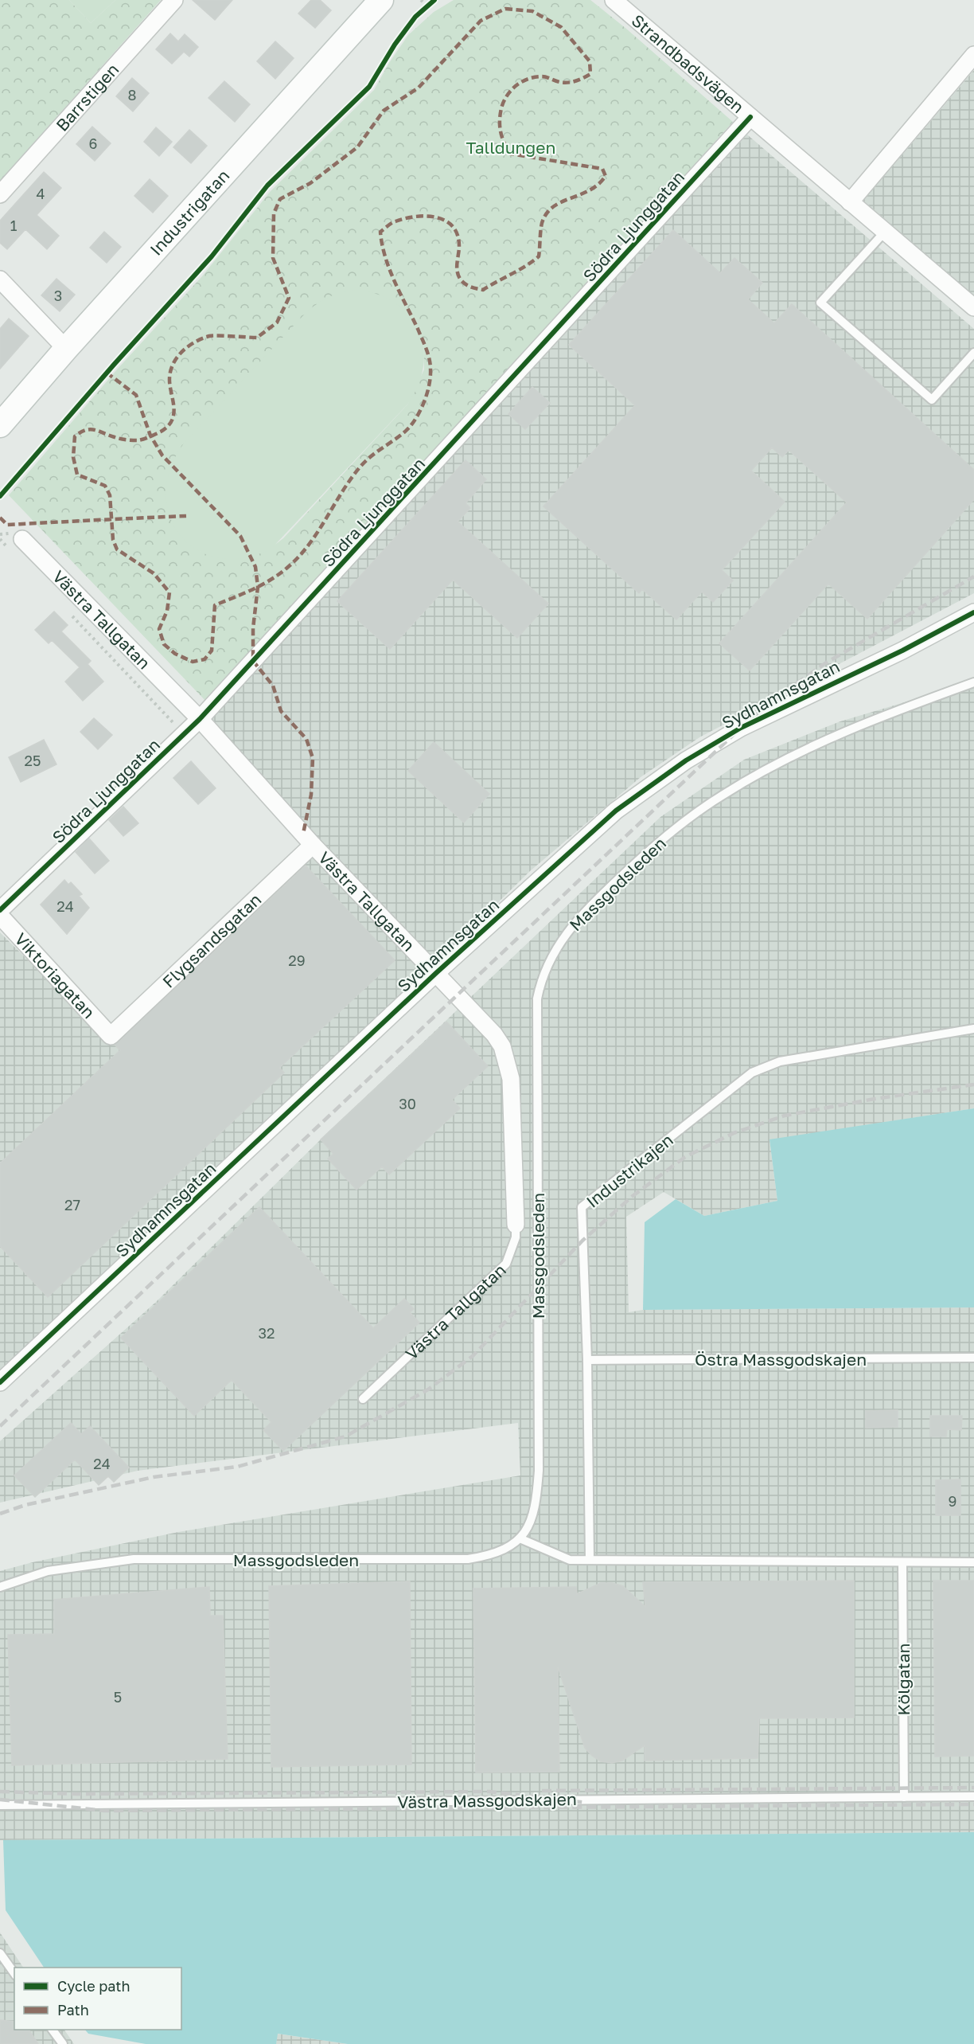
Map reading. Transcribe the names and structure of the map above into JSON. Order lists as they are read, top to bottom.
{
  "streets": {
    "street": [
      "Strandbadsvägen",
      "Barrstigen",
      "Industrigatan",
      "Södra Ljunggatan",
      "Västra Tallgatan",
      "Sydhamnsgatan",
      "Flygsandsgatan",
      "Viktoriagatan"
    ],
    "lane": [
      "Massgodsleden",
      "Industrikajen",
      "Östra Massgodskajen",
      "Kölgatan",
      "Västra Massgodskajen"
    ]
  },
  "crossings": [
    ["Strandbadsvägen", "Södra Ljunggatan"],
    ["Södra Ljunggatan", "Västra Tallgatan"],
    ["Västra Tallgatan", "Sydhamnsgatan"],
    ["Västra Tallgatan", "Flygsandsgatan"],
    ["Flygsandsgatan", "Viktoriagatan"],
    ["Industrikajen", "Östra Massgodskajen"],
    ["Kölgatan", "Västra Massgodskajen"]
  ],
  "parks": ["Talldungen"],
  "house_numbers": [
    "8",
    "6",
    "4",
    "1",
    "3",
    "25",
    "24",
    "29",
    "30",
    "27",
    "32",
    "24",
    "9",
    "5"
  ],
  "legend": ["Cycle path", "Path"]
}
